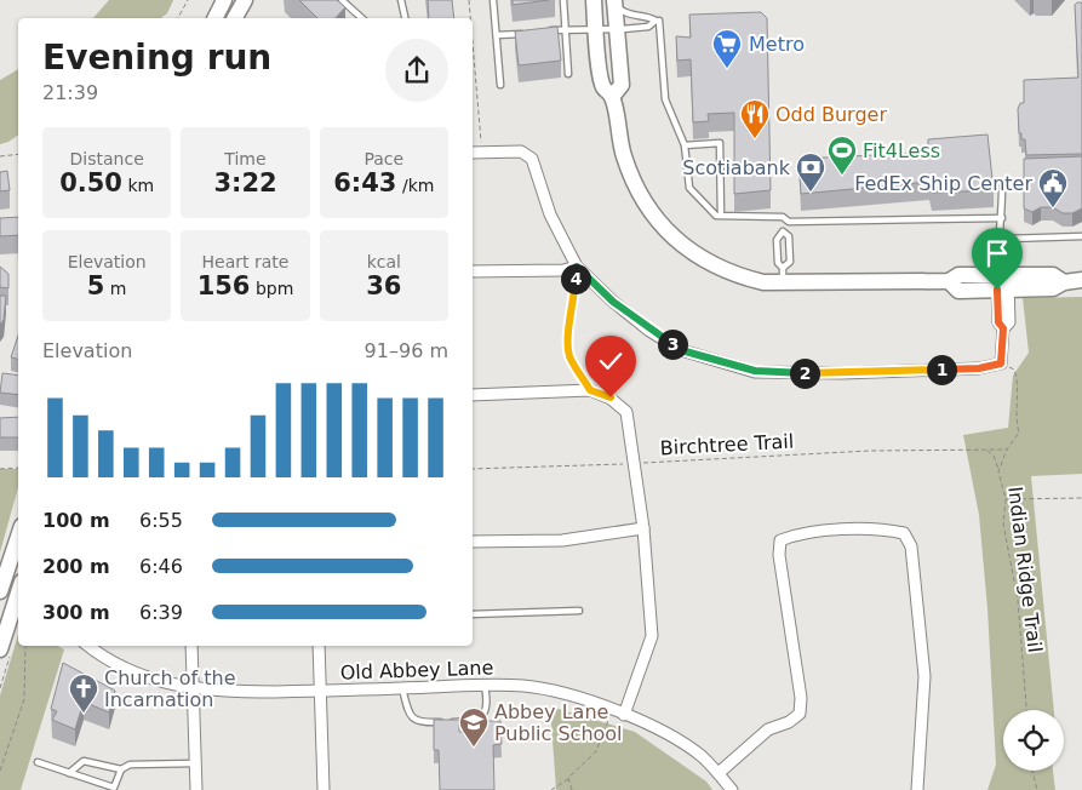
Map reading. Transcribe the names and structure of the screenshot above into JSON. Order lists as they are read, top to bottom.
{
  "streets": {
    "street": ["Old Abbey Lane"],
    "path": ["Birchtree Trail", "Indian Ridge Trail"]
  },
  "crossings": [
    ["Birchtree Trail", "Indian Ridge Trail"]
  ],
  "places": {
    "supermarket": ["Metro"],
    "restaurant": ["Odd Burger"],
    "sports": ["Fit4Less"],
    "bank": ["Scotiabank"],
    "public building": ["FedEx Ship Center"],
    "church": ["Church of the Incarnation"],
    "school or university": ["Abbey Lane Public School"]
  },
  "page": {
    "heading": ["Evening run", "21:39"],
    "stats": [
      ["Distance", "0.50 km"],
      ["Time", "3:22"],
      ["Pace", "6:43 /km"],
      ["Elevation", "5 m"],
      ["Heart rate", "156 bpm"],
      ["kcal", "36"]
    ],
    "pins": [
      "4",
      "3",
      "1",
      "2"
    ],
    "chart": ["Elevation", "91–96 m"],
    "list": [
      {
        "name": "100 m",
        "note": "6:55"
      },
      {
        "name": "200 m",
        "note": "6:46"
      },
      {
        "name": "300 m",
        "note": "6:39"
      }
    ]
  }
}
